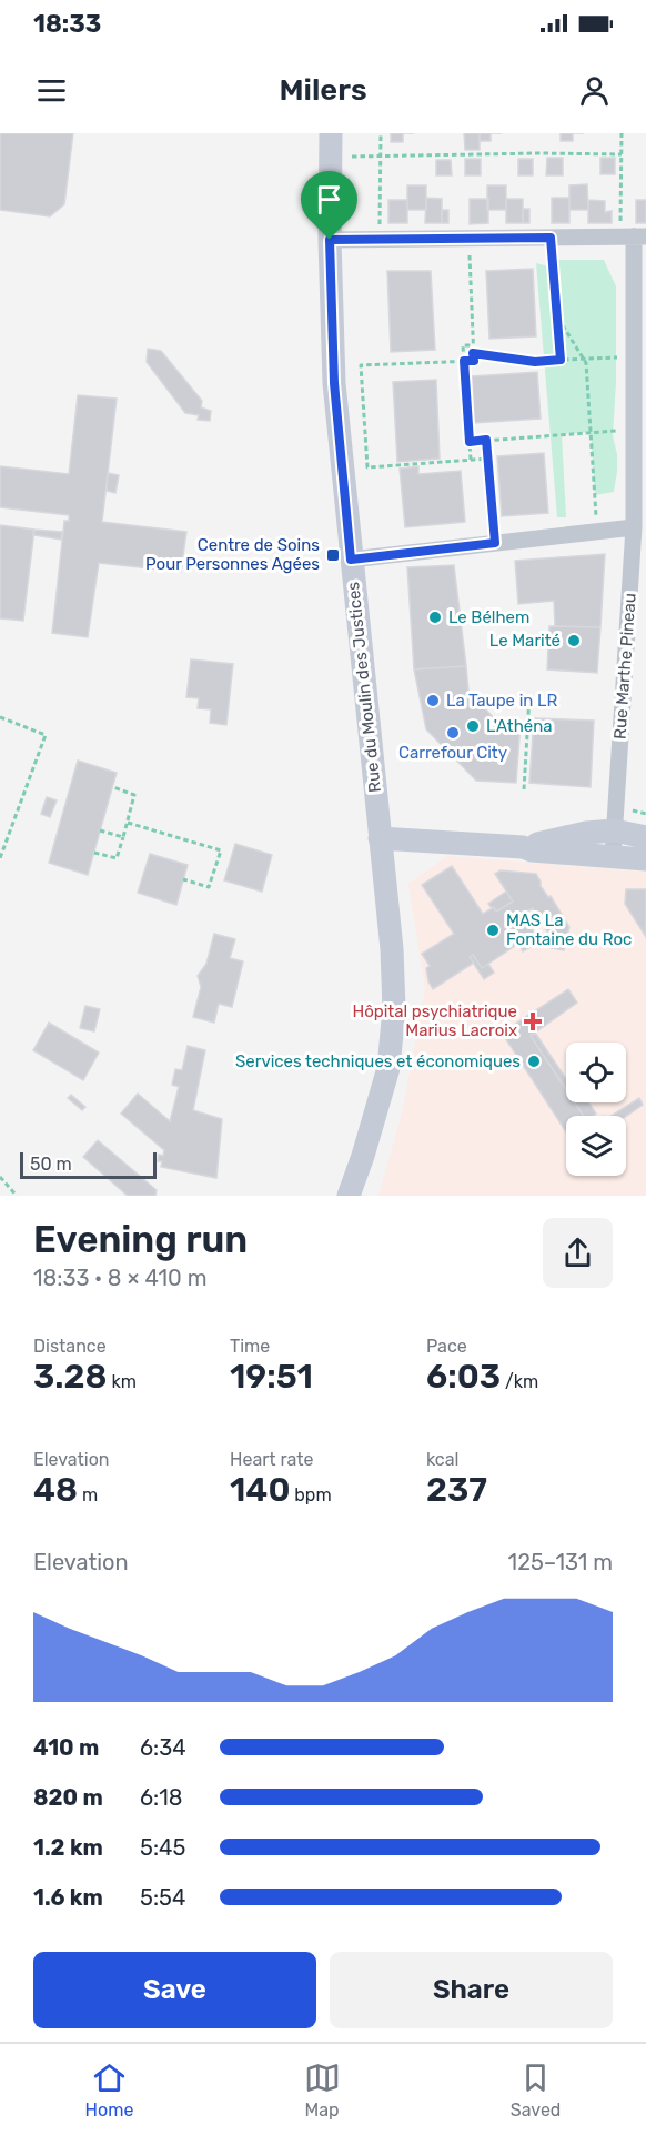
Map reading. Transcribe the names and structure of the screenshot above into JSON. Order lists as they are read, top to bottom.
{
  "streets": {
    "street": ["Rue Marthe Pineau", "Rue du Moulin des Justices"]
  },
  "places": {
    "transit": ["Centre de Soins Pour Personnes Agées"],
    "other": [
      "Le Bélhem",
      "Le Marité",
      "La Taupe in LR",
      "L'Athéna",
      "Carrefour City",
      "MAS La Fontaine du Roc",
      "Services techniques et économiques"
    ],
    "health": ["Hôpital psychiatrique Marius Lacroix"]
  },
  "scale_bar": "50 m",
  "page": {
    "status": "18:33",
    "header": "Milers",
    "scale": "50 m",
    "heading": ["Evening run", "18:33 · 8 × 410 m"],
    "stats": [
      ["Distance", "3.28 km"],
      ["Time", "19:51"],
      ["Pace", "6:03 /km"],
      ["Elevation", "48 m"],
      ["Heart rate", "140 bpm"],
      ["kcal", "237"]
    ],
    "chart": ["Elevation", "125–131 m"],
    "list": [
      {
        "name": "410 m",
        "note": "6:34"
      },
      {
        "name": "820 m",
        "note": "6:18"
      },
      {
        "name": "1.2 km",
        "note": "5:45"
      },
      {
        "name": "1.6 km",
        "note": "5:54"
      }
    ],
    "buttons": ["Save", "Share"],
    "tabs": ["Home", "Map", "Saved"]
  }
}
